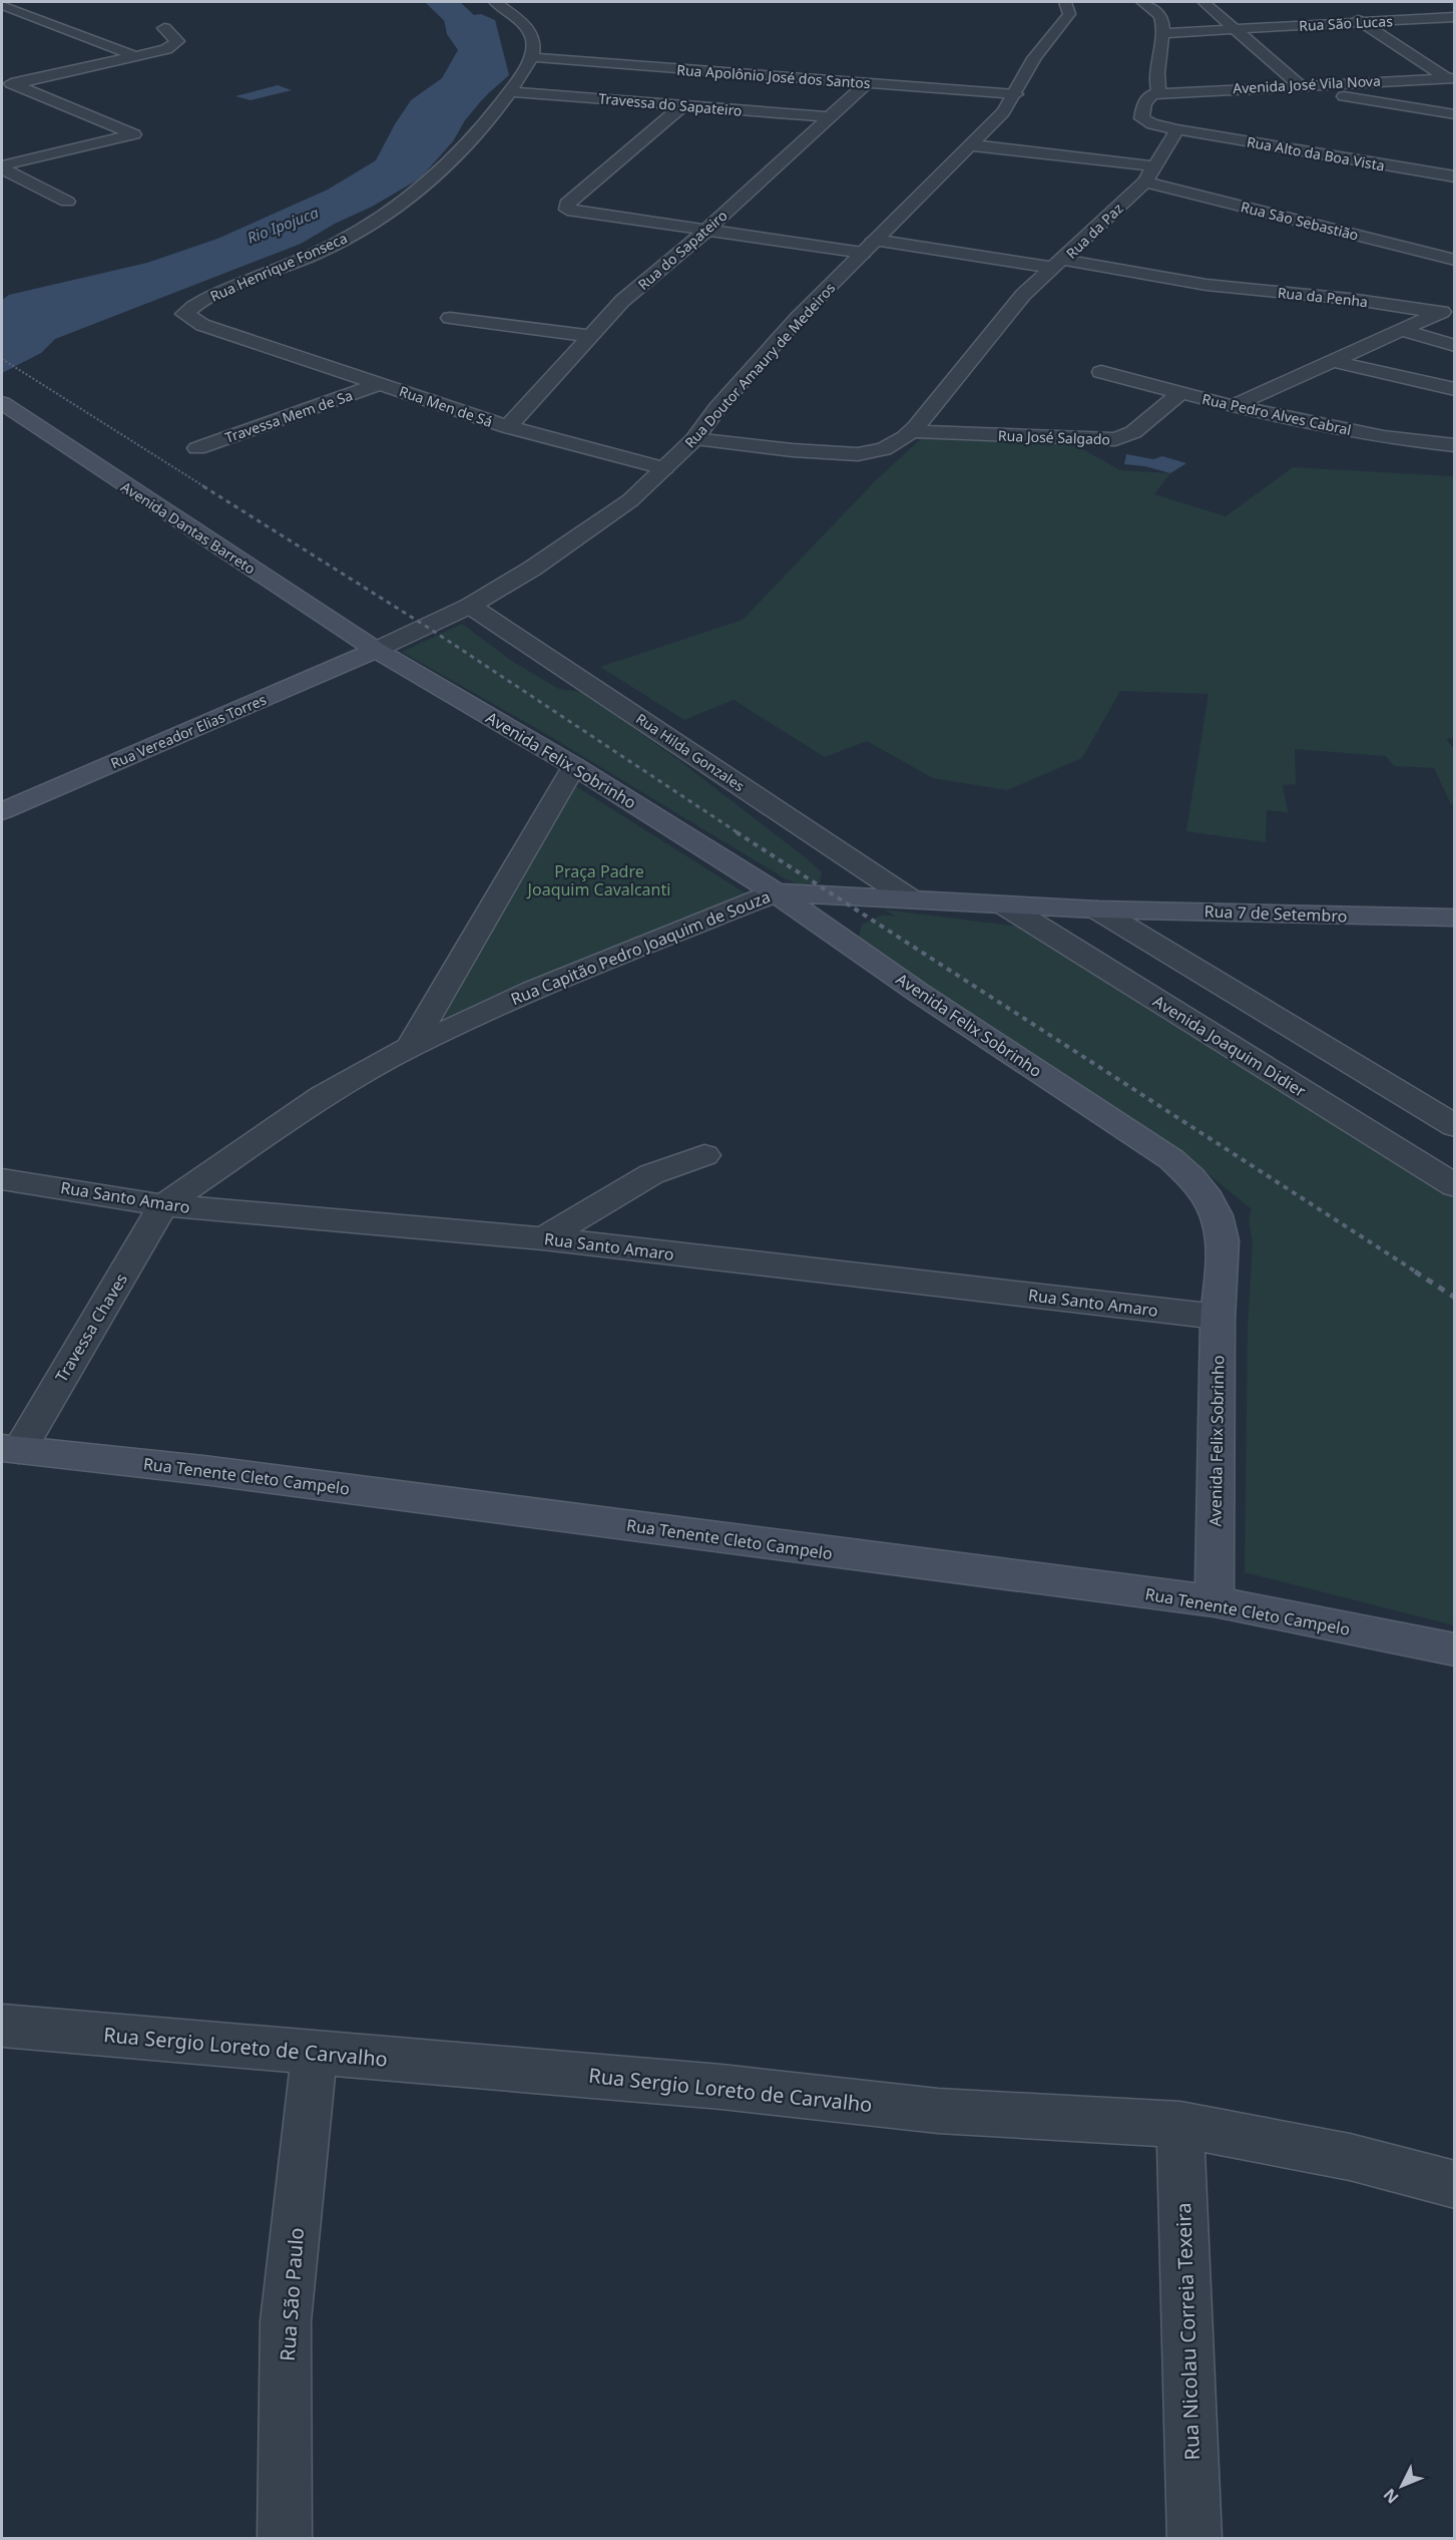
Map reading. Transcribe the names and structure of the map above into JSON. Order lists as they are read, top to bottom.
{
  "streets": {
    "main road": [
      "Avenida Dantas Barreto",
      "Rua Vereador Elias Torres",
      "Avenida Felix Sobrinho",
      "Rua 7 de Setembro",
      "Rua Capitão Pedro Joaquim de Souza",
      "Rua Tenente Cleto Campelo"
    ],
    "street": [
      "Rua São Lucas",
      "Rua Apolônio José dos Santos",
      "Avenida José Vila Nova",
      "Travessa do Sapateiro",
      "Rua Alto da Boa Vista",
      "Rua São Sebastião",
      "Rua da Paz",
      "Rua do Sapateiro",
      "Rua Henrique Fonseca",
      "Rua da Penha",
      "Rua Doutor Amaury de Medeiros",
      "Rua Men de Sá",
      "Rua Pedro Alves Cabral",
      "Travessa Mem de Sa",
      "Rua José Salgado",
      "Rua Hilda Gonzales",
      "Avenida Joaquim Didier",
      "Rua Santo Amaro",
      "Travessa Chaves",
      "Rua Sergio Loreto de Carvalho",
      "Rua São Paulo",
      "Rua Nicolau Correia Texeira"
    ]
  },
  "crossings": [
    ["Rua Apolônio José dos Santos", "Rua do Sapateiro"],
    ["Rua Apolônio José dos Santos", "Rua Henrique Fonseca"],
    ["Rua Apolônio José dos Santos", "Rua Doutor Amaury de Medeiros"],
    ["Travessa do Sapateiro", "Rua do Sapateiro"],
    ["Travessa do Sapateiro", "Rua Henrique Fonseca"],
    ["Rua Alto da Boa Vista", "Rua da Paz"],
    ["Rua São Sebastião", "Rua da Paz"],
    ["Rua da Paz", "Rua da Penha"],
    ["Rua do Sapateiro", "Rua Men de Sá"],
    ["Rua Henrique Fonseca", "Rua Men de Sá"],
    ["Rua da Penha", "Rua José Salgado"],
    ["Rua Doutor Amaury de Medeiros", "Rua Men de Sá"],
    ["Rua Doutor Amaury de Medeiros", "Avenida Dantas Barreto"],
    ["Rua Doutor Amaury de Medeiros", "Rua Vereador Elias Torres"],
    ["Rua Doutor Amaury de Medeiros", "Rua Hilda Gonzales"],
    ["Rua Doutor Amaury de Medeiros", "Avenida Felix Sobrinho"],
    ["Rua Men de Sá", "Travessa Mem de Sa"],
    ["Rua Pedro Alves Cabral", "Rua José Salgado"],
    ["Avenida Dantas Barreto", "Rua Vereador Elias Torres"],
    ["Avenida Dantas Barreto", "Avenida Felix Sobrinho"],
    ["Rua Vereador Elias Torres", "Avenida Felix Sobrinho"],
    ["Rua Hilda Gonzales", "Rua Capitão Pedro Joaquim de Souza"],
    ["Avenida Felix Sobrinho", "Rua Capitão Pedro Joaquim de Souza"],
    ["Avenida Felix Sobrinho", "Rua Santo Amaro"],
    ["Avenida Felix Sobrinho", "Rua Tenente Cleto Campelo"],
    ["Rua 7 de Setembro", "Rua Capitão Pedro Joaquim de Souza"],
    ["Rua Capitão Pedro Joaquim de Souza", "Avenida Joaquim Didier"],
    ["Rua Capitão Pedro Joaquim de Souza", "Rua Santo Amaro"],
    ["Rua Capitão Pedro Joaquim de Souza", "Travessa Chaves"],
    ["Rua Santo Amaro", "Travessa Chaves"],
    ["Travessa Chaves", "Rua Tenente Cleto Campelo"],
    ["Rua Sergio Loreto de Carvalho", "Rua São Paulo"],
    ["Rua Sergio Loreto de Carvalho", "Rua Nicolau Correia Texeira"]
  ],
  "water": ["Rio Ipojuca"],
  "parks": ["Praça Padre Joaquim Cavalcanti"],
  "north": "bottom left"
}
